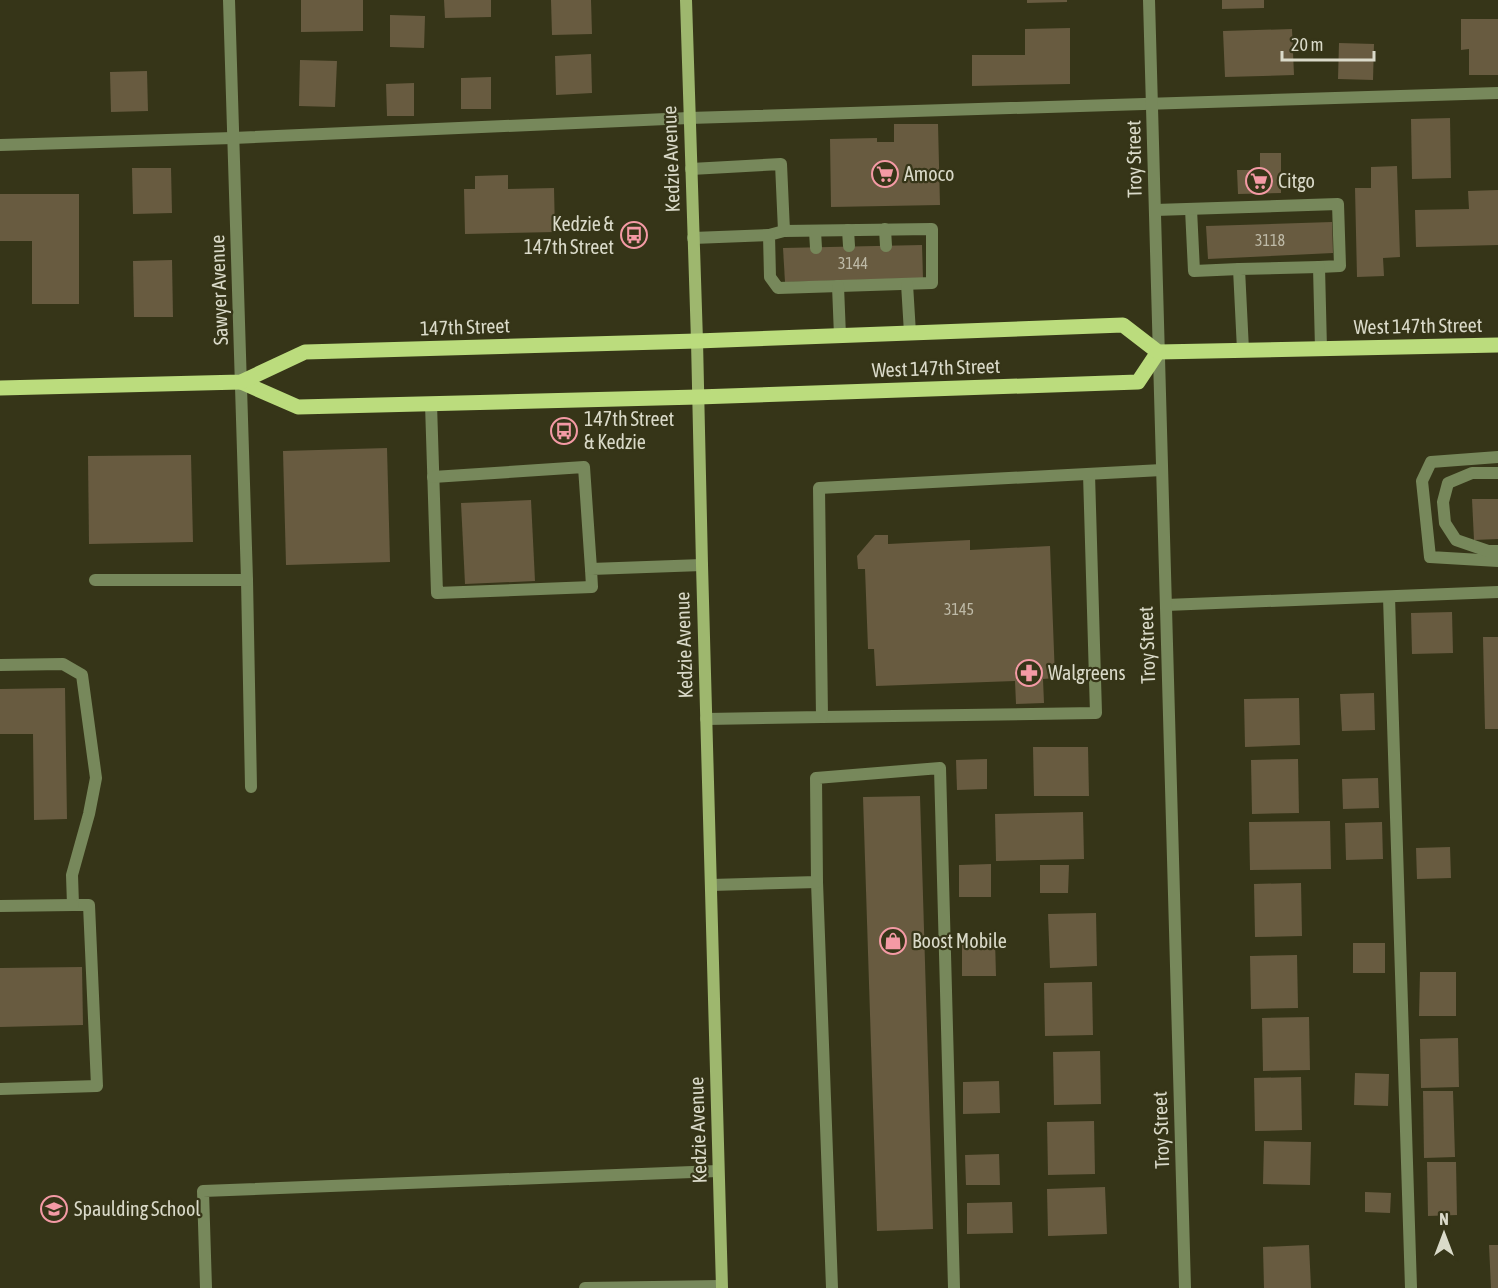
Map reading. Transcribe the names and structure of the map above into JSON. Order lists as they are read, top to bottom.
{
  "streets": {
    "main road": ["Kedzie Avenue", "West 147th Street", "147th Street"],
    "street": ["Troy Street", "Sawyer Avenue"]
  },
  "crossings": [
    ["Kedzie Avenue", "West 147th Street"],
    ["Kedzie Avenue", "147th Street"],
    ["Troy Street", "West 147th Street"],
    ["Sawyer Avenue", "147th Street"],
    ["West 147th Street", "147th Street"]
  ],
  "places": {
    "supermarket": ["Amoco", "Citgo"],
    "bus stop": ["Kedzie & 147th Street", "147th Street & Kedzie"],
    "pharmacy": ["Walgreens"],
    "shop": ["Boost Mobile"],
    "school or university": ["Spaulding School"]
  },
  "house_numbers": ["3118", "3144", "3145"],
  "scale_bar": "20 m",
  "north": "top"
}
